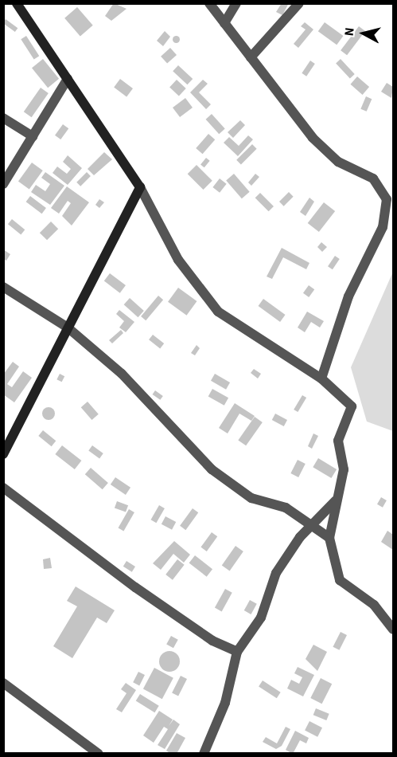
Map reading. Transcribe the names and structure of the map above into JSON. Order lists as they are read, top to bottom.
{
  "north": "left"
}
